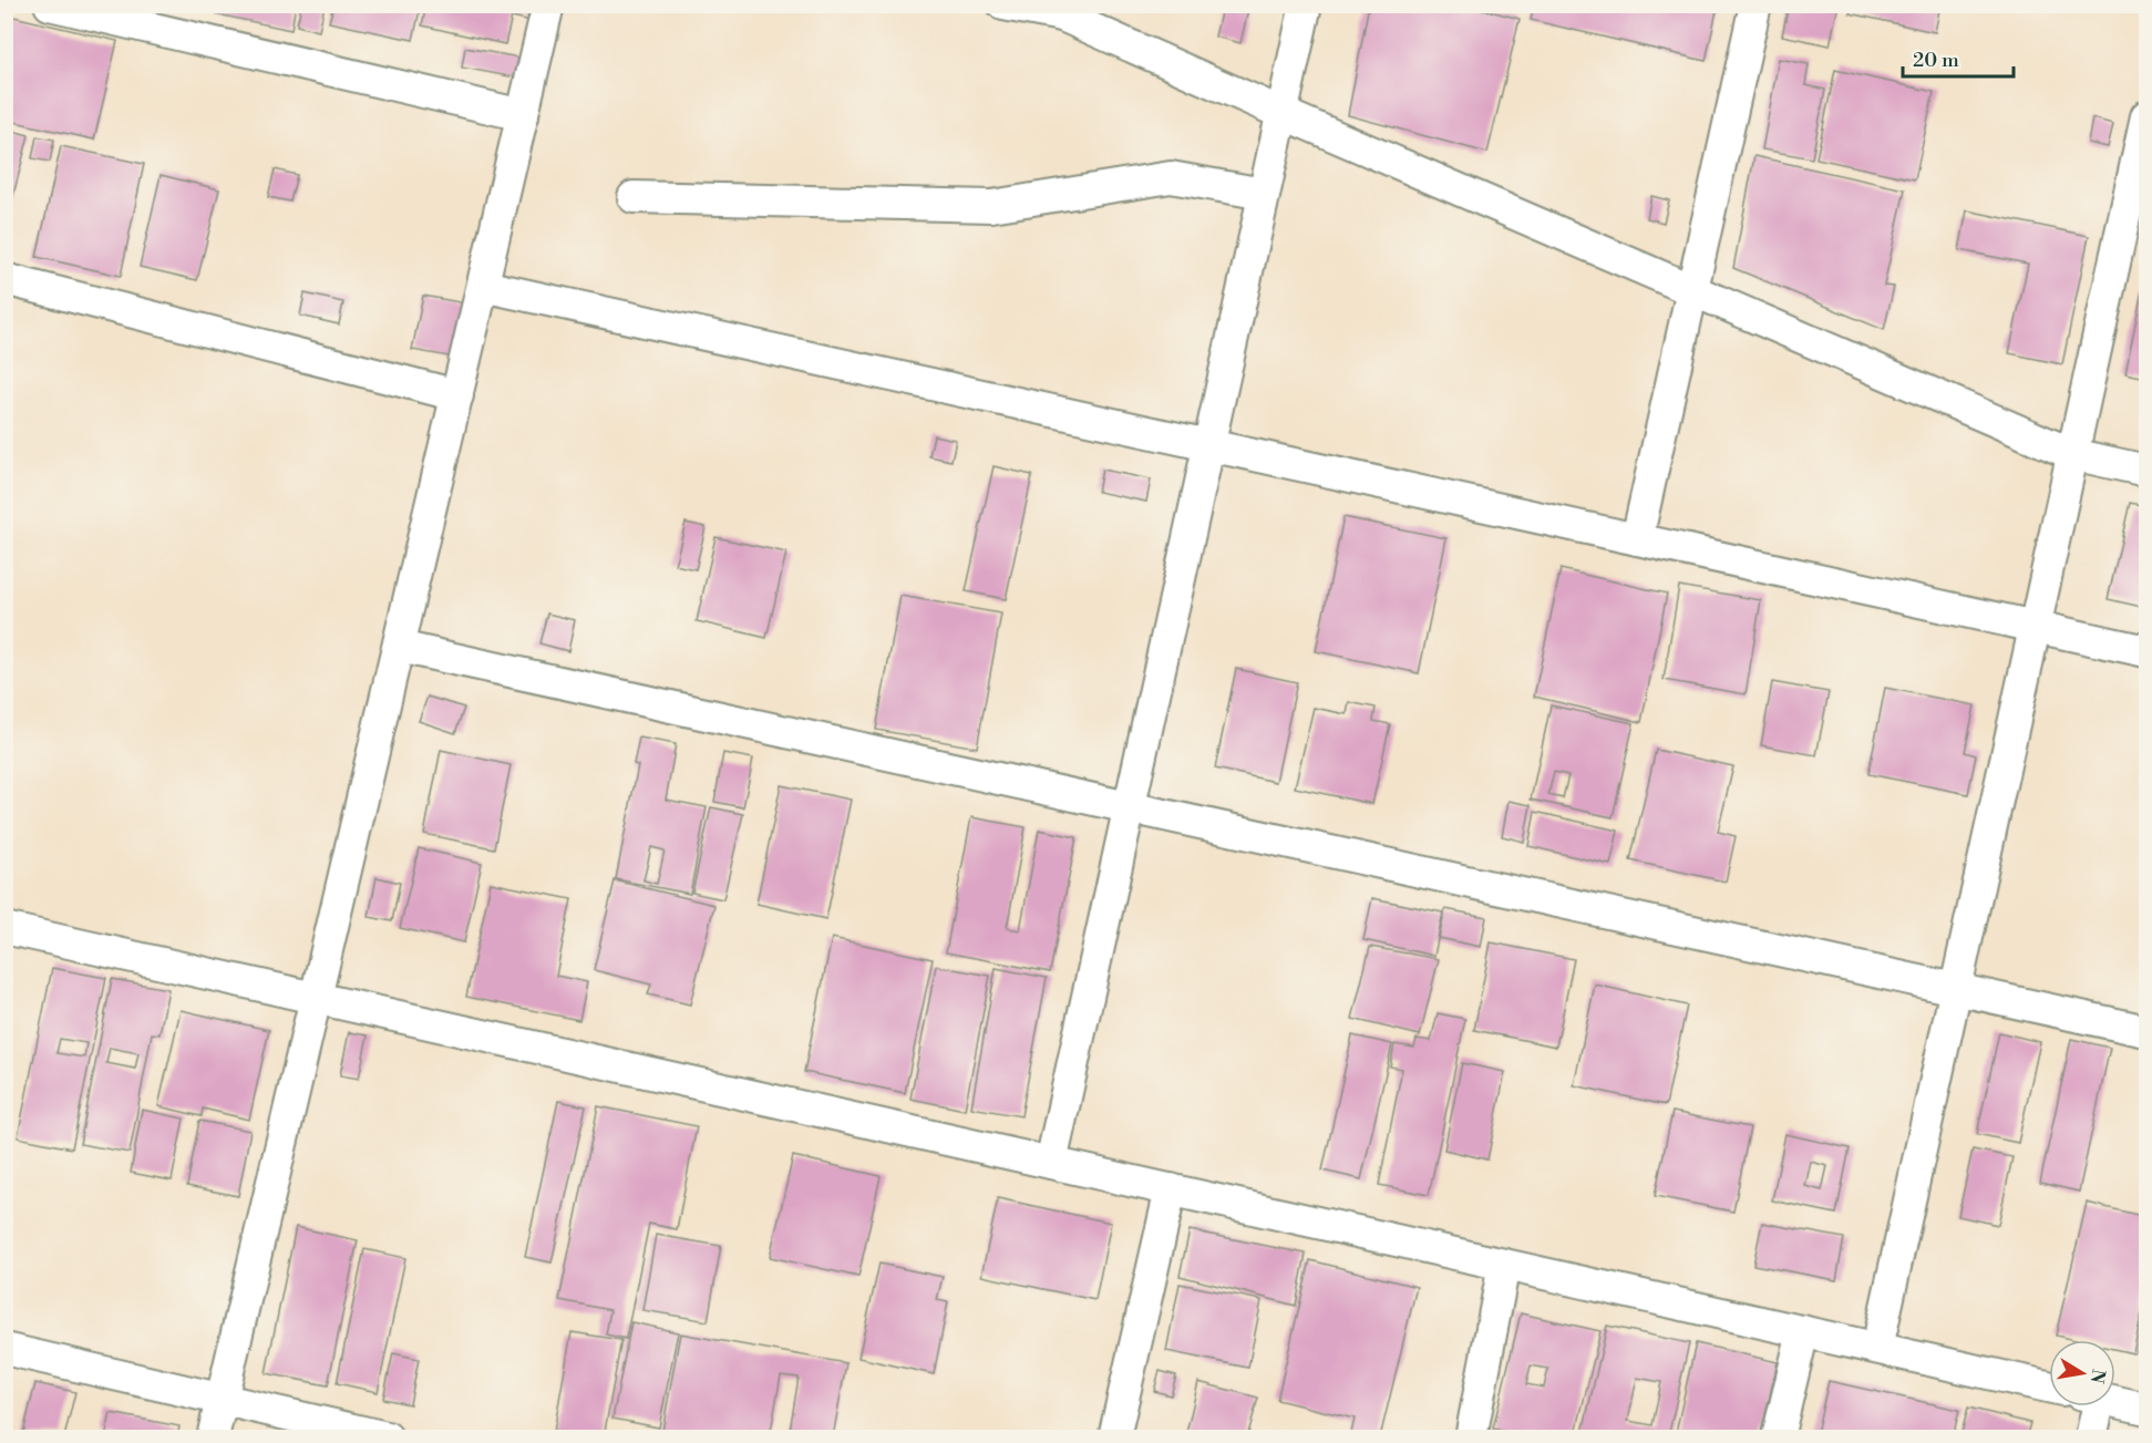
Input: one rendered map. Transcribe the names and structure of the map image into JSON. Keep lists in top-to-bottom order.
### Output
{
  "scale_bar": "20 m",
  "north": "right"
}
